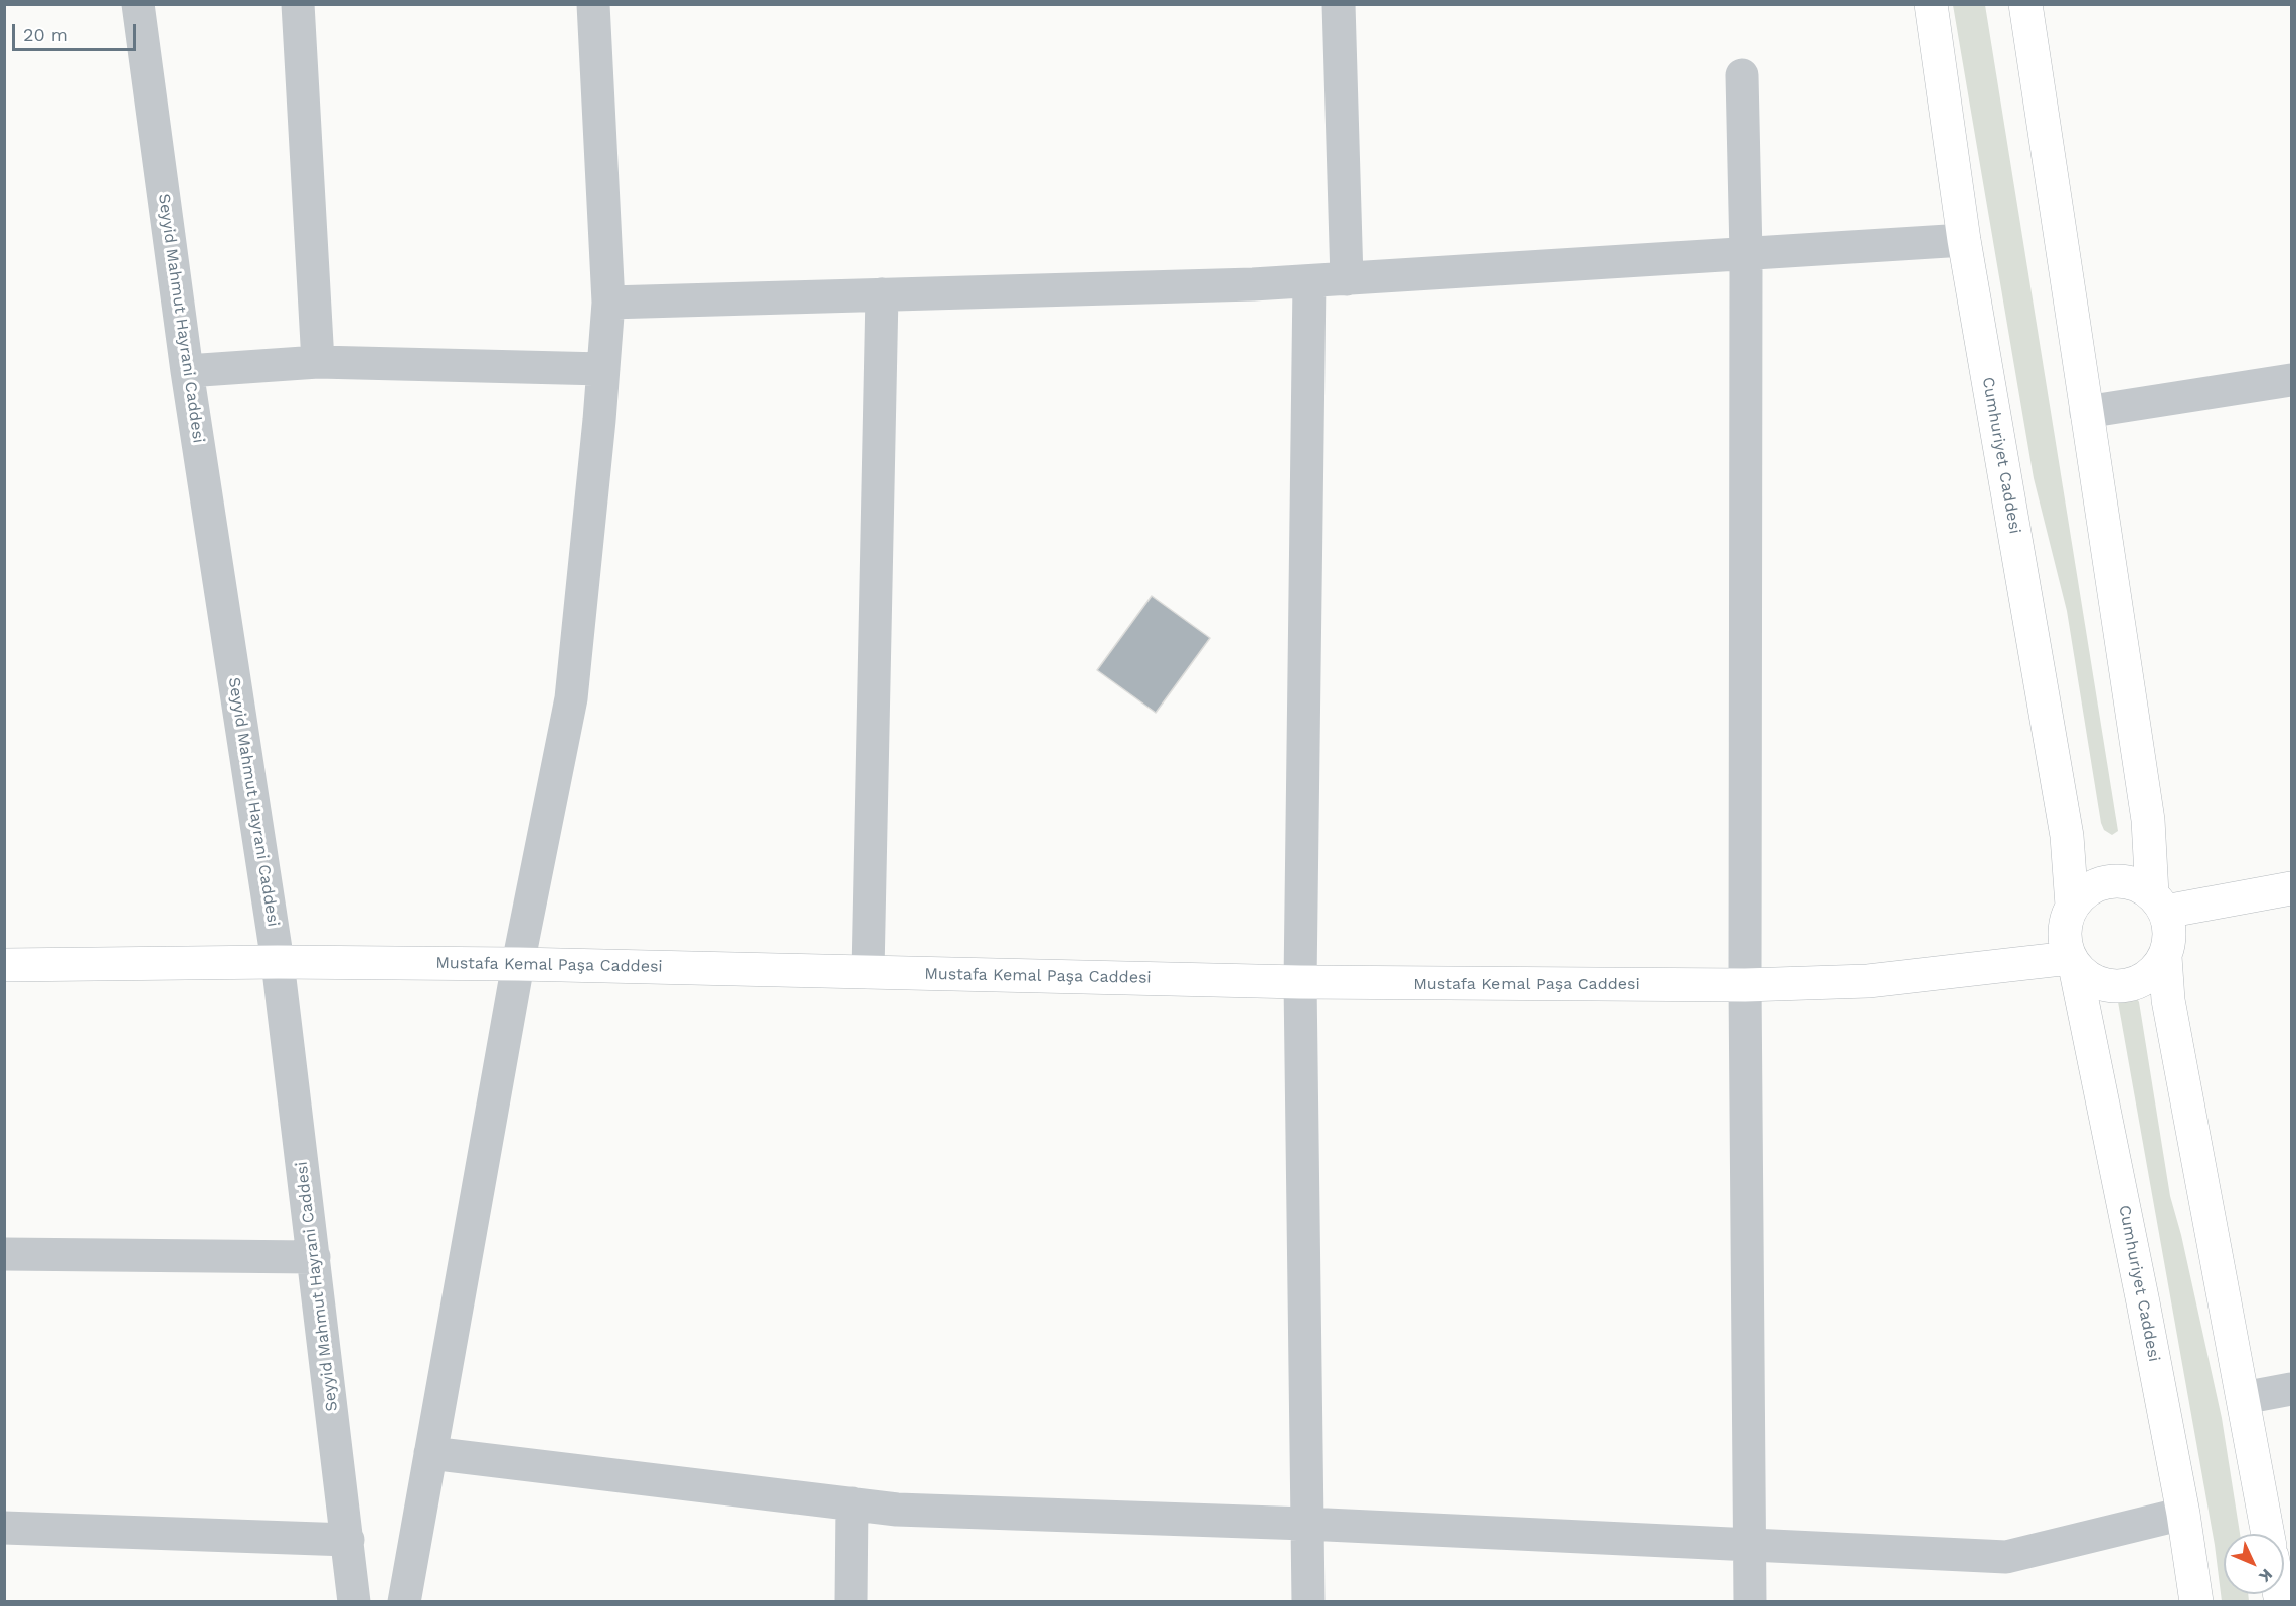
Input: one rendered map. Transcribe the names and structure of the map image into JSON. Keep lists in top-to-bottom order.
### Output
{
  "streets": {
    "main road": ["Cumhuriyet Caddesi", "Mustafa Kemal Paşa Caddesi"],
    "street": ["Seyyid Mahmut Hayrani Caddesi"]
  },
  "crossings": [
    ["Seyyid Mahmut Hayrani Caddesi", "Mustafa Kemal Paşa Caddesi"],
    ["Cumhuriyet Caddesi", "Mustafa Kemal Paşa Caddesi"]
  ],
  "scale_bar": "20 m",
  "north": "bottom right"
}
